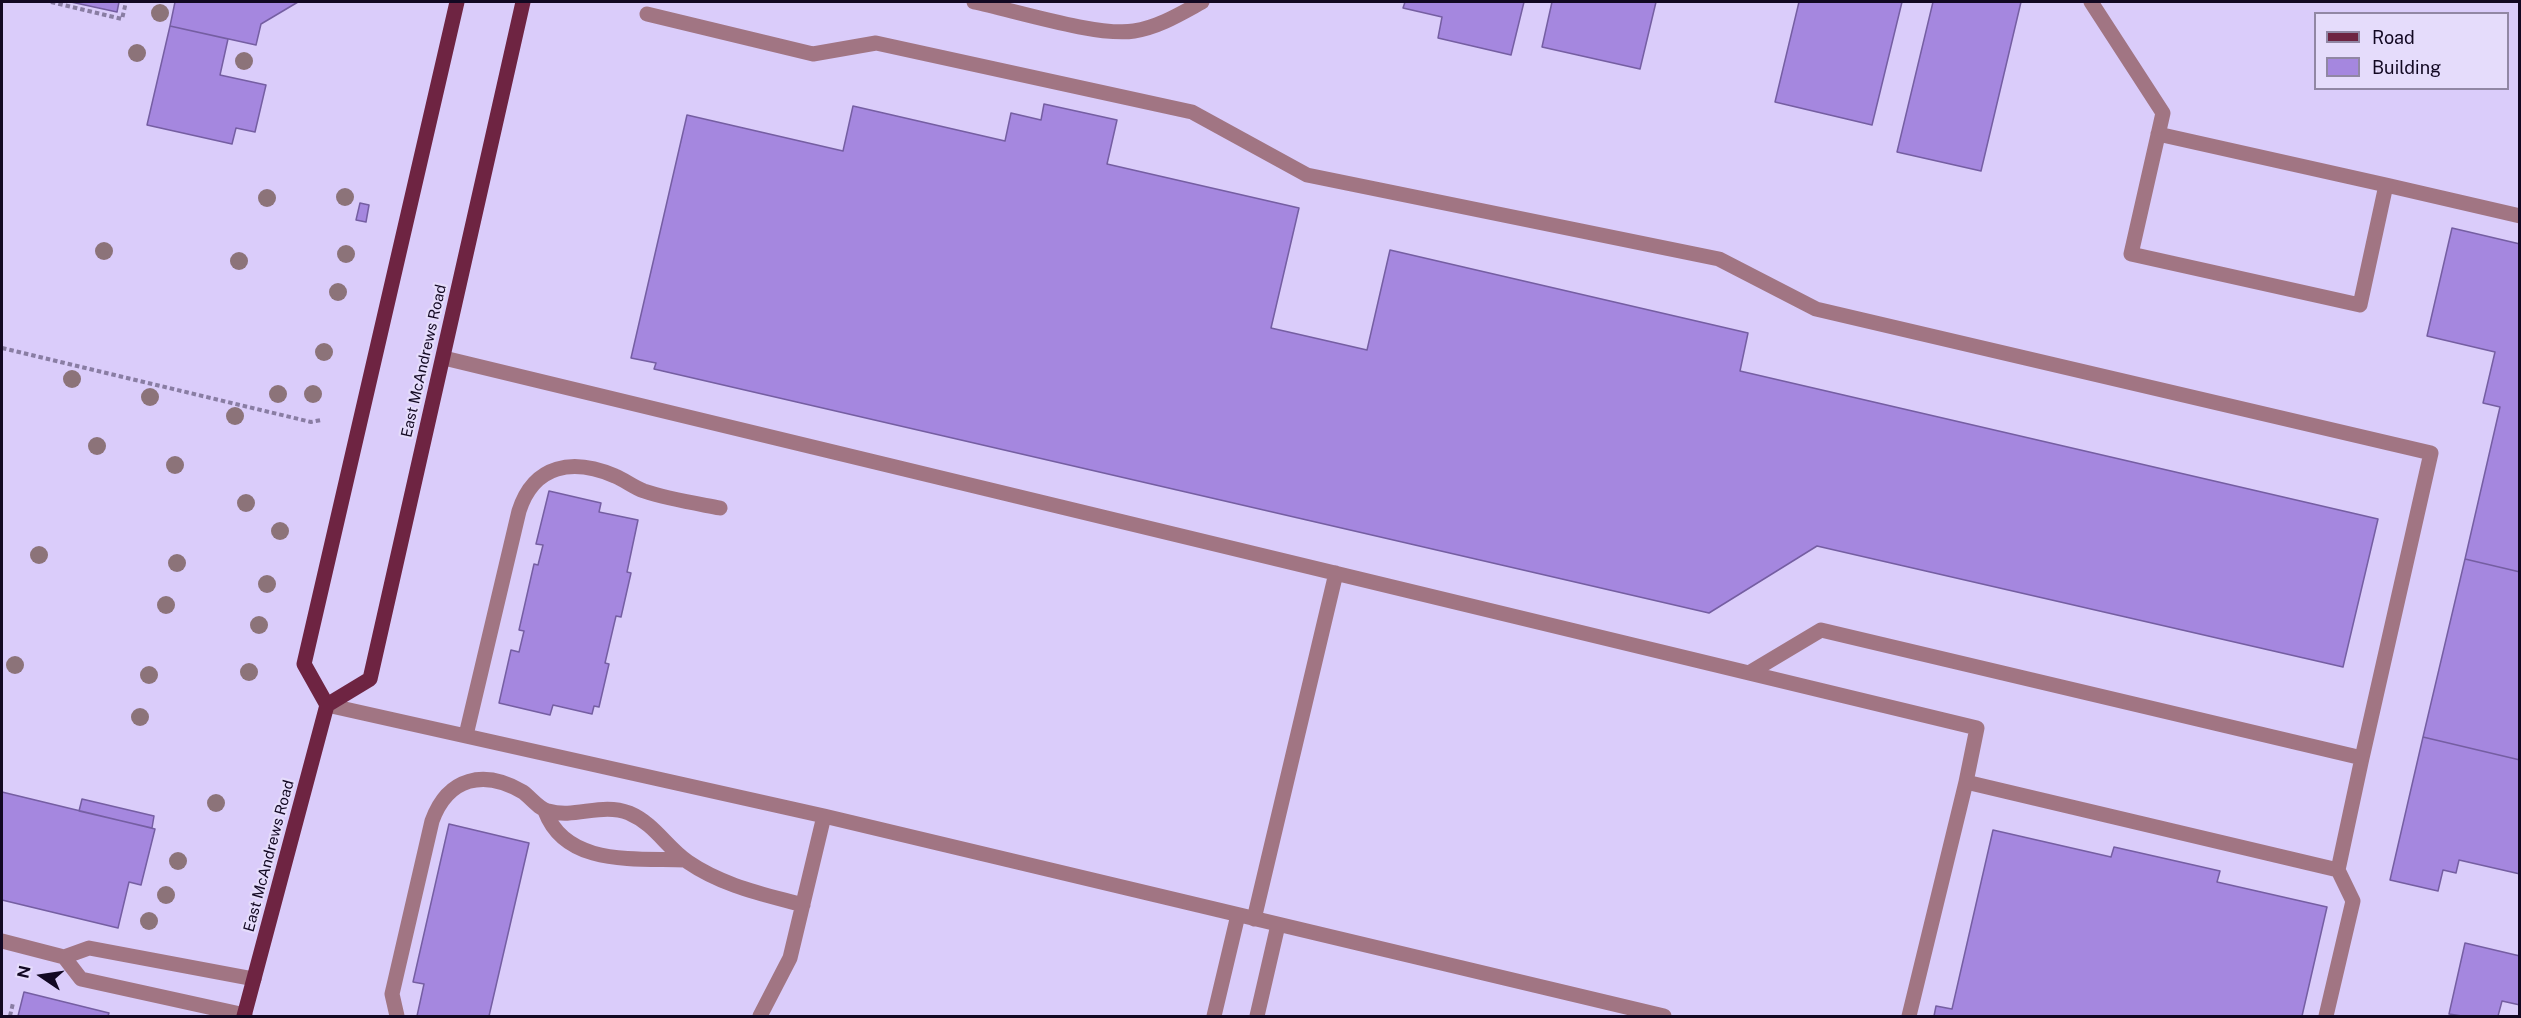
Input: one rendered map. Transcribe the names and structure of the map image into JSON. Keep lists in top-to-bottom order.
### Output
{
  "streets": {
    "main road": ["East McAndrews Road"]
  },
  "legend": ["Road", "Building"],
  "north": "left"
}
